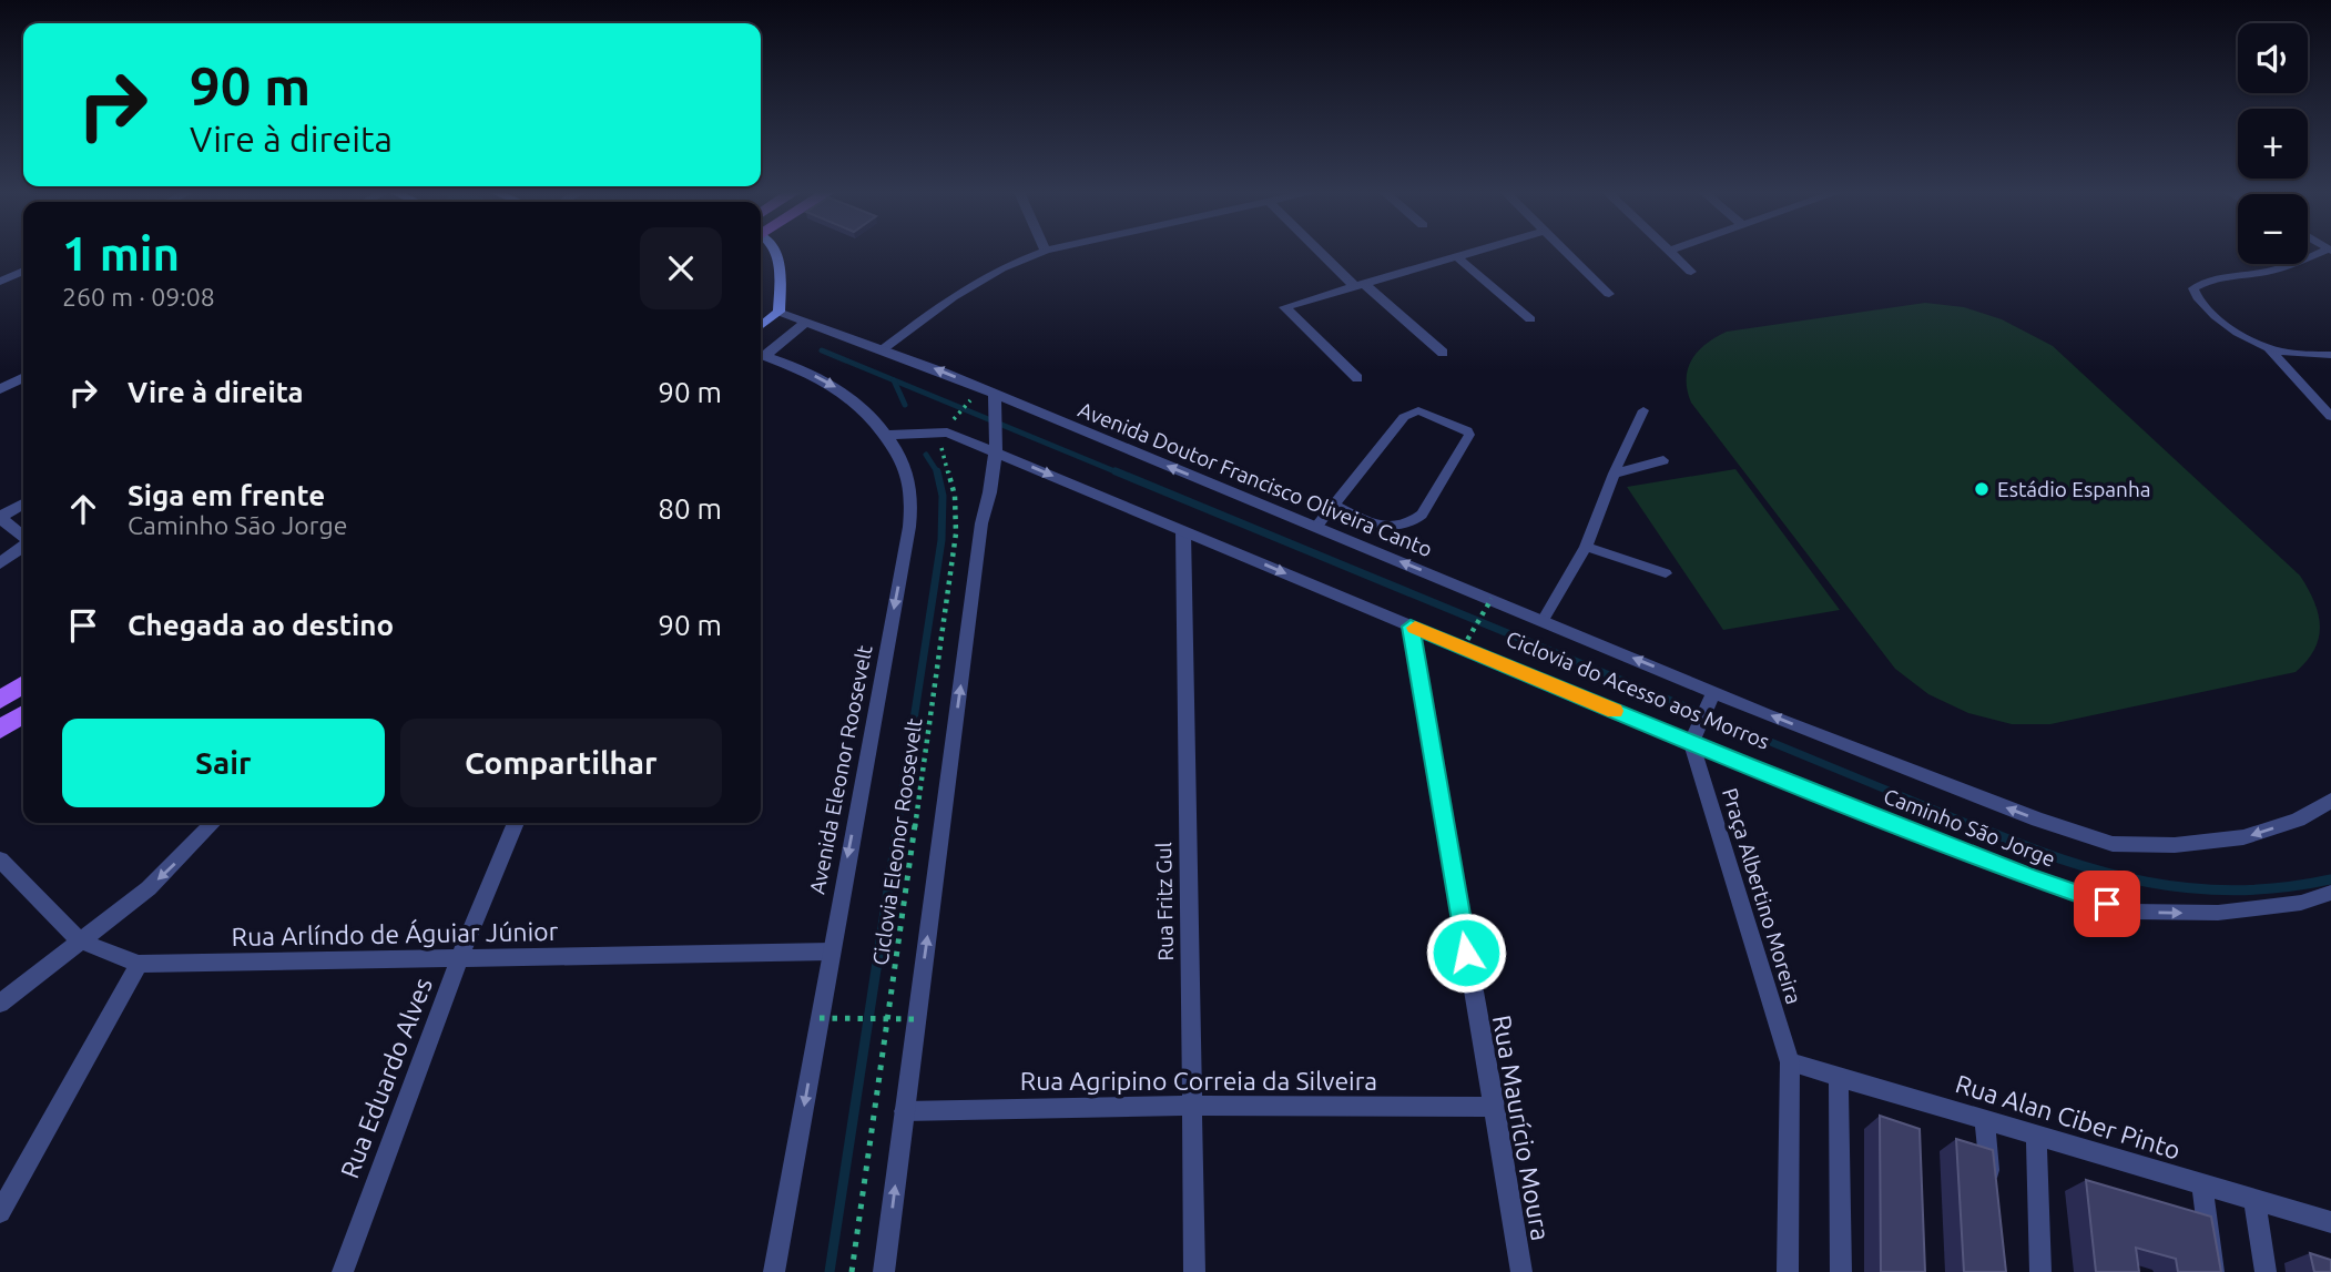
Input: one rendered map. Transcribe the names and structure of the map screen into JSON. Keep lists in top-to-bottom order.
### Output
{
  "streets": {
    "street": [
      "Avenida Doutor Francisco Oliveira Canto",
      "Avenida Eleonor Roosevelt",
      "Caminho São Jorge",
      "Praça Albertino Moreira",
      "Rua Fritz Gul",
      "Rua Arlíndo de Águiar Júnior",
      "Rua Eduardo Alves",
      "Rua Agripino Correia da Silveira",
      "Rua Alan Ciber Pinto",
      "Rua Maurício Moura"
    ],
    "path": ["Ciclovia do Acesso aos Morros", "Ciclovia Eleonor Roosevelt"]
  },
  "crossings": [
    ["Avenida Doutor Francisco Oliveira Canto", "Caminho São Jorge"],
    ["Avenida Eleonor Roosevelt", "Rua Arlíndo de Águiar Júnior"],
    ["Caminho São Jorge", "Praça Albertino Moreira"],
    ["Praça Albertino Moreira", "Rua Alan Ciber Pinto"],
    ["Rua Fritz Gul", "Rua Agripino Correia da Silveira"],
    ["Rua Arlíndo de Águiar Júnior", "Rua Eduardo Alves"],
    ["Rua Agripino Correia da Silveira", "Rua Maurício Moura"]
  ],
  "places": ["Estádio Espanha"],
  "page": {
    "map_buttons": ["+", "−"],
    "turn": ["90 m", "Vire à direita"],
    "heading": ["1 min", "260 m · 09:08"],
    "list": [
      {
        "name": "Vire à direita",
        "value": "90 m"
      },
      {
        "name": "Siga em frente",
        "note": "Caminho São Jorge",
        "value": "80 m"
      },
      {
        "name": "Chegada ao destino",
        "value": "90 m"
      }
    ],
    "buttons": ["Sair", "Compartilhar"]
  }
}
